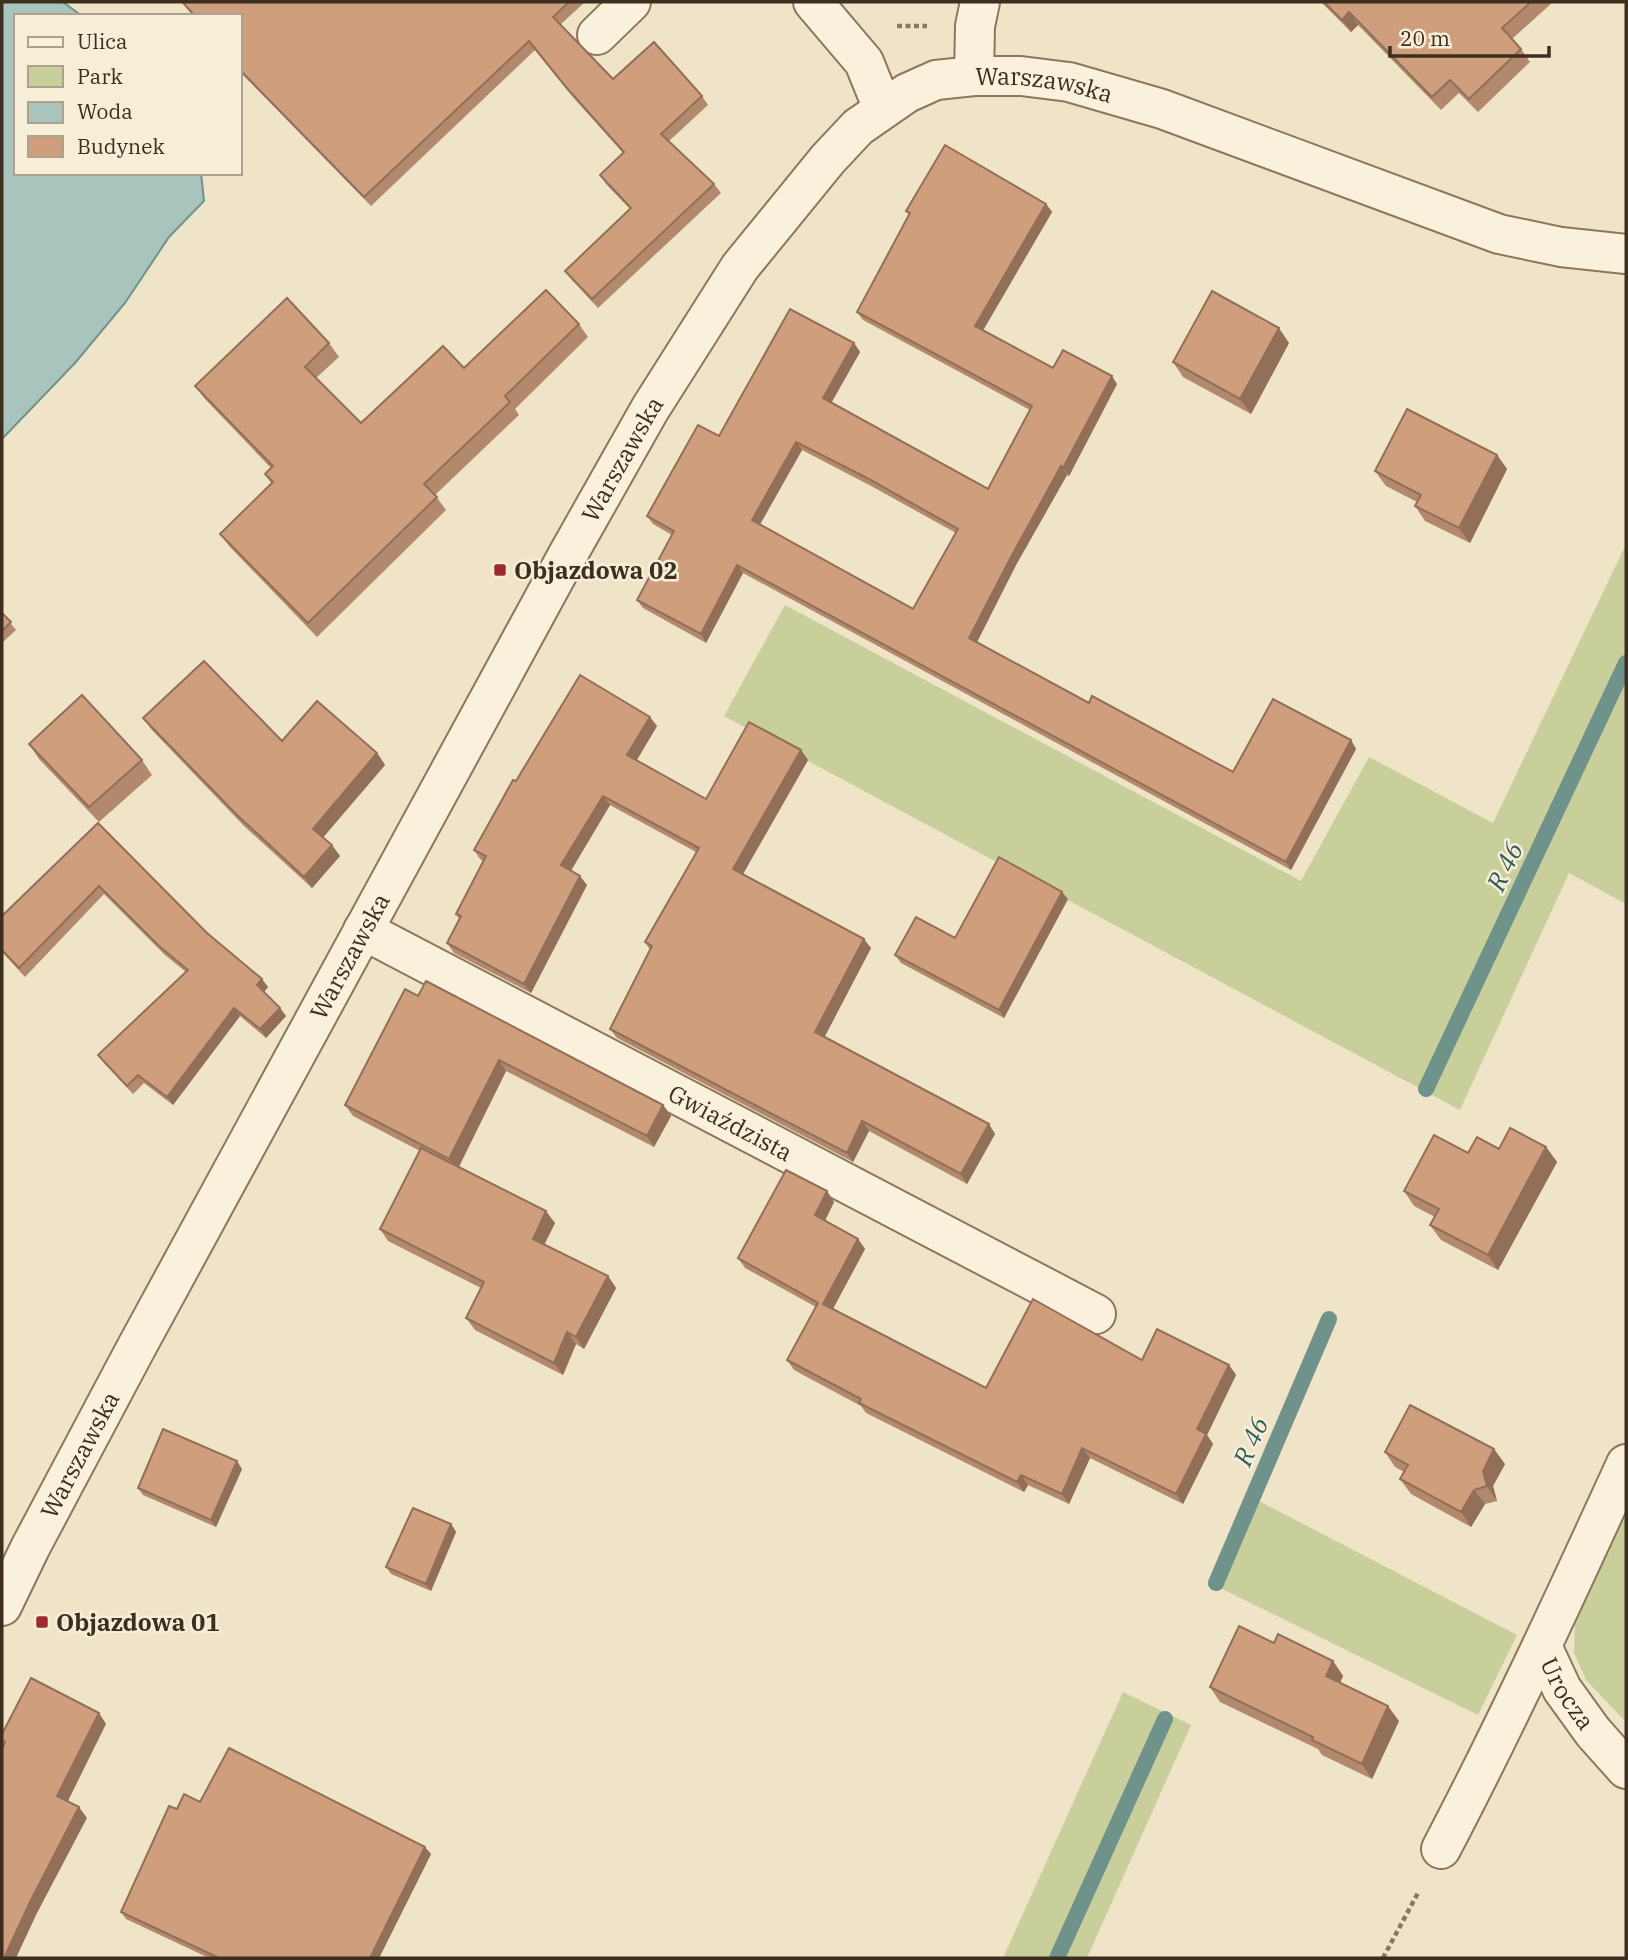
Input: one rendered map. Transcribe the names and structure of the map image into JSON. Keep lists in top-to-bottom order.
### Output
{
  "streets": {
    "street": ["Warszawska", "Gwiaździsta", "Urocza"]
  },
  "crossings": [
    ["Warszawska", "Gwiaździsta"]
  ],
  "water": ["R 46"],
  "places": {
    "transit": ["Objazdowa 02", "Objazdowa 01"]
  },
  "legend": [
    "Ulica",
    "Park",
    "Woda",
    "Budynek"
  ],
  "scale_bar": "20 m"
}
